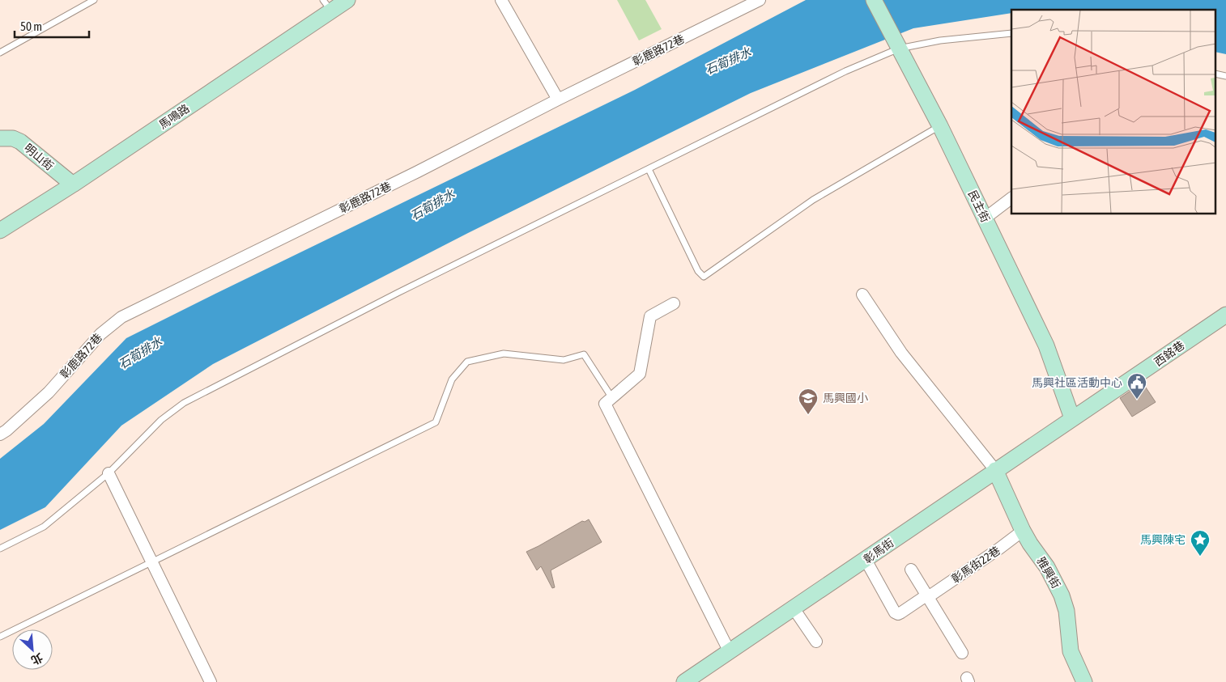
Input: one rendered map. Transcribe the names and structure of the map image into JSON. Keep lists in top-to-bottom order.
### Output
{
  "streets": {
    "street": [
      "彰鹿路72巷",
      "馬鳴路",
      "明山街",
      "民主街",
      "西銘巷",
      "彰馬街",
      "彰馬街22巷",
      "雅興街"
    ]
  },
  "crossings": [
    ["馬鳴路", "明山街"],
    ["民主街", "西銘巷"],
    ["民主街", "彰馬街"],
    ["西銘巷", "彰馬街"],
    ["彰馬街", "彰馬街22巷"],
    ["彰馬街", "雅興街"],
    ["彰馬街22巷", "雅興街"]
  ],
  "water": ["石筍排水"],
  "places": {
    "public building": ["馬興社區活動中心"],
    "school or university": ["馬興國小"],
    "place": ["馬興陳宅"]
  },
  "scale_bar": "50 m",
  "north": "bottom right"
}
